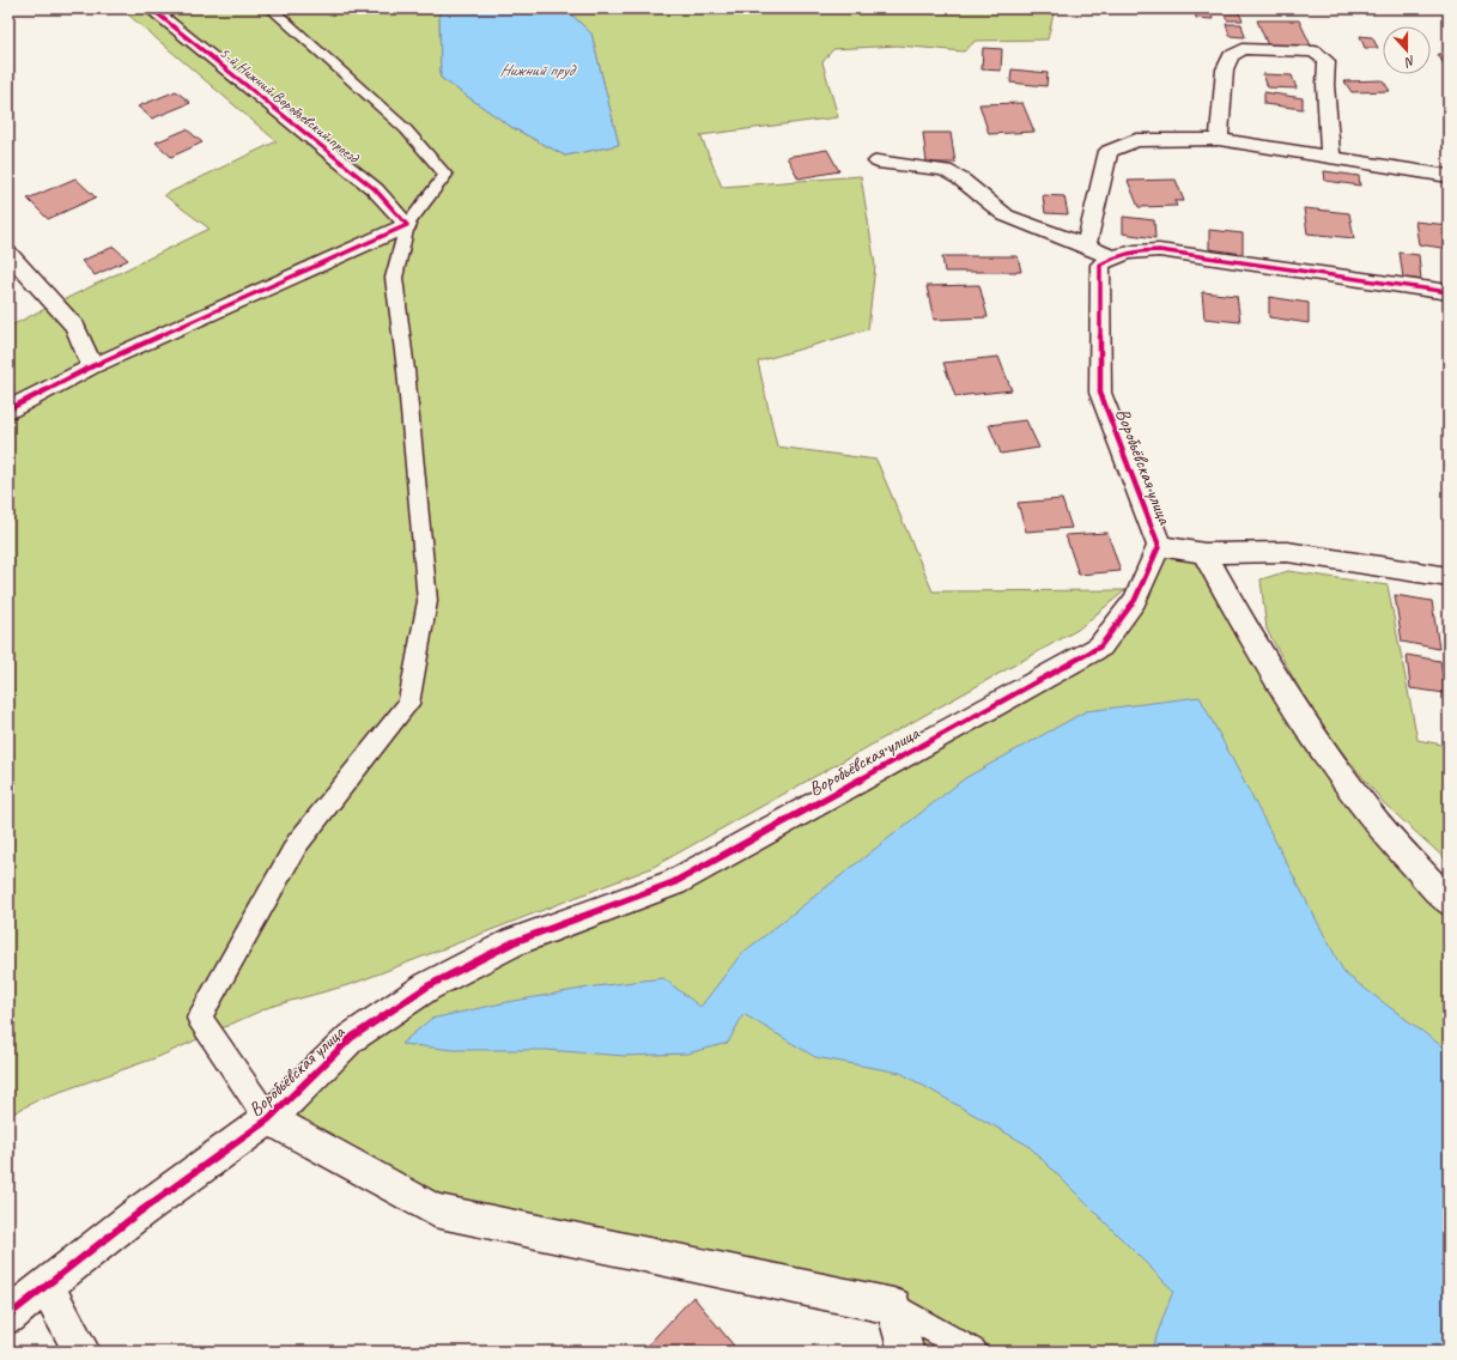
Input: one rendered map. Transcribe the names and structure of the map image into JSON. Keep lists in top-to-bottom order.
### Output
{
  "streets": {
    "street": ["5-й Нижний Воробъевский проезд", "Воробьёвская улица"]
  },
  "water": ["Нижний пруд"],
  "north": "bottom"
}
